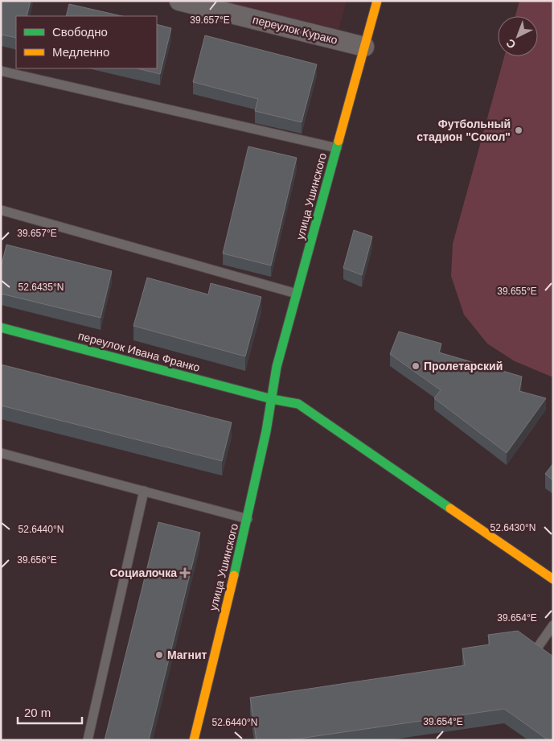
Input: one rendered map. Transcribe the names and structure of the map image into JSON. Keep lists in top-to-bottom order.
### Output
{
  "streets": {
    "street": ["переулок Курако", "улица Ушинского", "переулок Ивана Франко"]
  },
  "crossings": [
    ["переулок Курако", "улица Ушинского"],
    ["улица Ушинского", "переулок Ивана Франко"]
  ],
  "places": {
    "other": ["Футбольный стадион \"Сокол\"", "Пролетарский", "Магнит"],
    "health": ["Социалочка"]
  },
  "legend": ["Свободно", "Медленно"],
  "scale_bar": "20 m",
  "north": "bottom left",
  "coordinates": [
    "39.657°E",
    "52.6435°N",
    "39.655°E",
    "52.6430°N",
    "52.6440°N",
    "39.656°E",
    "39.654°E"
  ]
}
